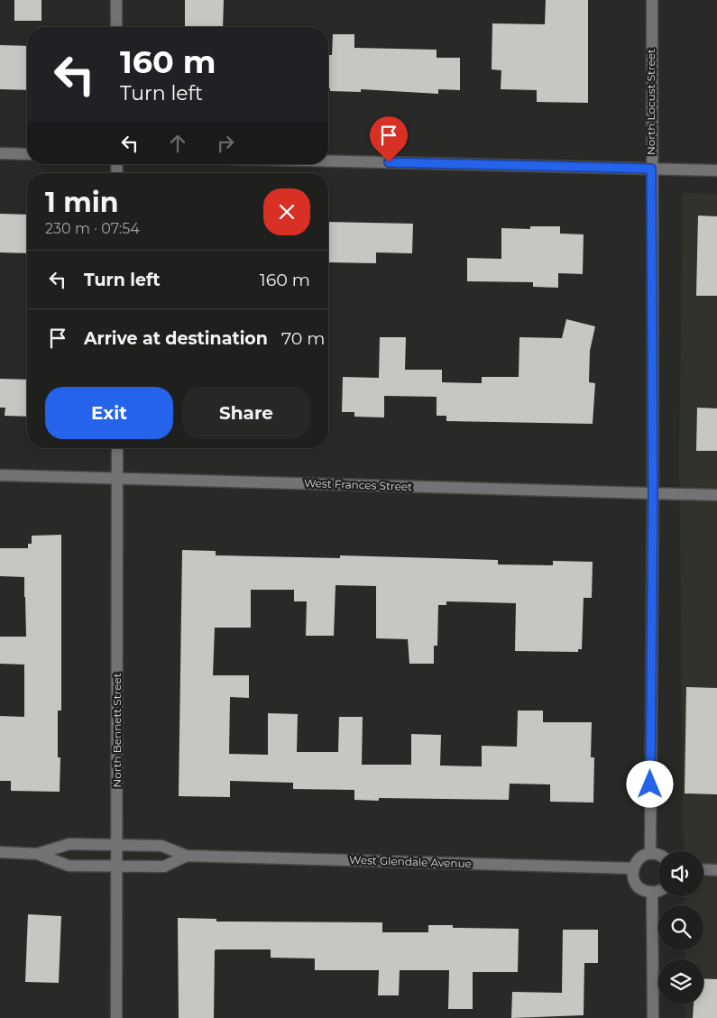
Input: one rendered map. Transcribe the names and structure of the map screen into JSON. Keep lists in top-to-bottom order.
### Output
{
  "streets": {
    "street": [
      "North Locust Street",
      "West Frances Street",
      "North Bennett Street",
      "West Glendale Avenue"
    ]
  },
  "crossings": [
    ["North Locust Street", "West Frances Street"],
    ["West Frances Street", "North Bennett Street"],
    ["North Bennett Street", "West Glendale Avenue"]
  ],
  "page": {
    "turn": ["160 m", "Turn left"],
    "heading": ["1 min", "230 m · 07:54"],
    "list": [
      {
        "name": "Turn left",
        "value": "160 m"
      },
      {
        "name": "Arrive at destination",
        "value": "70 m"
      }
    ],
    "buttons": ["Exit", "Share"]
  }
}
